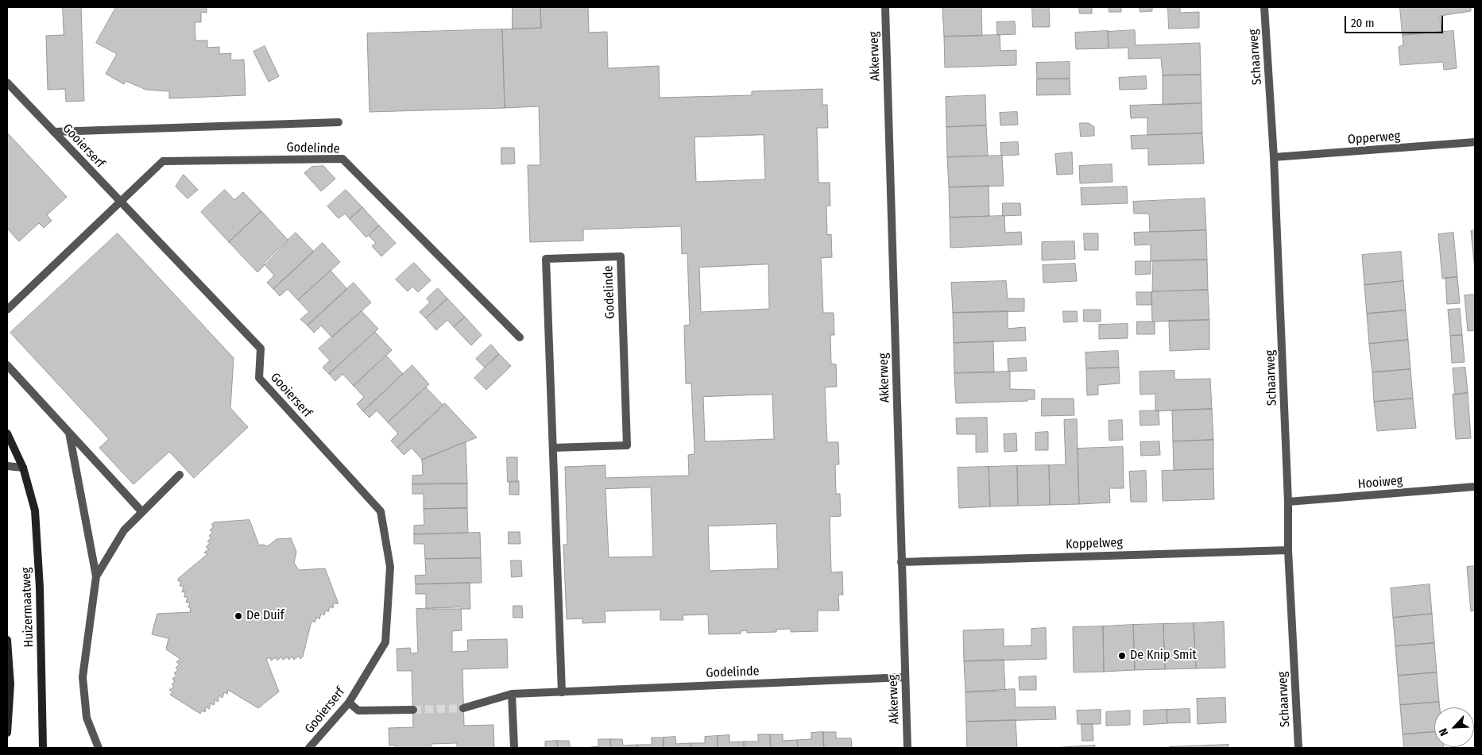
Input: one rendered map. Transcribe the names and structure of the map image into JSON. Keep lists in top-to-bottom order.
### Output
{
  "streets": {
    "main road": ["Huizermaatweg"],
    "street": [
      "Akkerweg",
      "Schaarweg",
      "Opperweg",
      "Gooierserf",
      "Godelinde",
      "Hooiweg",
      "Koppelweg"
    ]
  },
  "crossings": [
    ["Akkerweg", "Godelinde"],
    ["Akkerweg", "Koppelweg"],
    ["Schaarweg", "Opperweg"],
    ["Schaarweg", "Hooiweg"],
    ["Schaarweg", "Koppelweg"],
    ["Gooierserf", "Godelinde"]
  ],
  "places": ["De Duif", "De Knip Smit"],
  "scale_bar": "20 m",
  "north": "bottom left"
}
